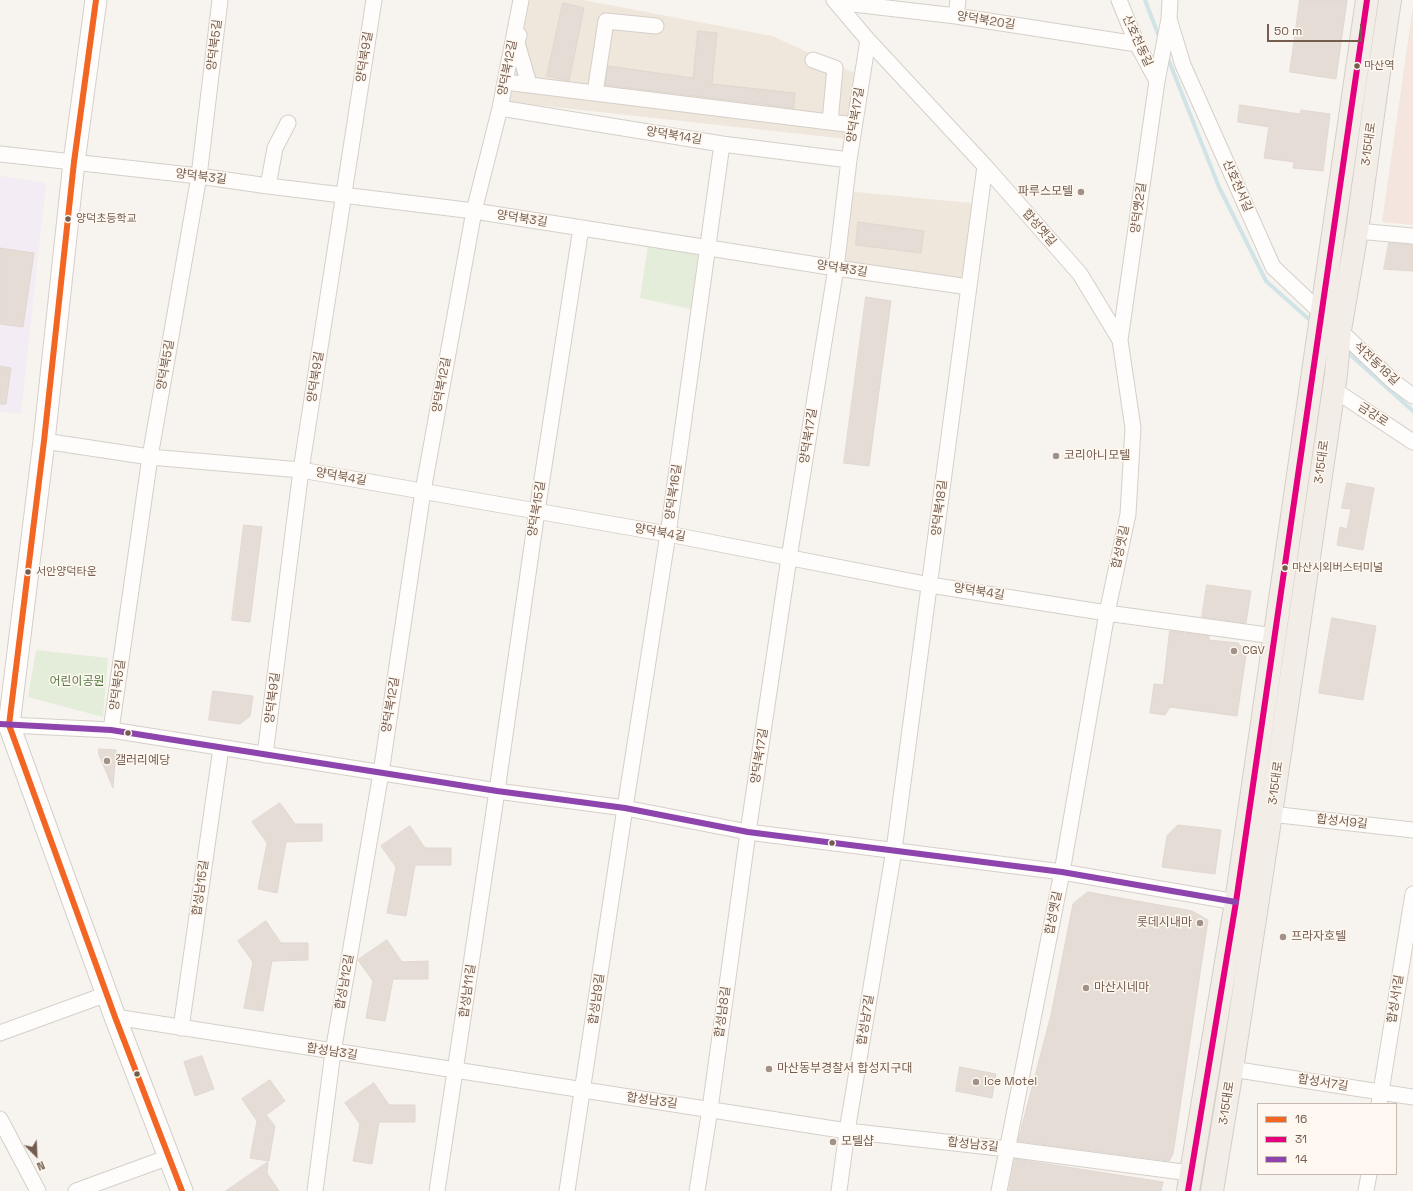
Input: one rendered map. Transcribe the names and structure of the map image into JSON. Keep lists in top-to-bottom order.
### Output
{
  "streets": {
    "main road": ["3·15대로"],
    "street": [
      "양덕북20길",
      "산호천동길",
      "양덕북5길",
      "양덕북9길",
      "양덕북12길",
      "양덕북17길",
      "양덕북14길",
      "양덕북3길",
      "산호천서길",
      "양덕옛2길",
      "합성옛길",
      "석전동18길",
      "금강로",
      "양덕북4길",
      "양덕북16길",
      "양덕북18길",
      "양덕북15길",
      "합성서9길",
      "합성남15길",
      "합성남12길",
      "합성남11길",
      "합성남9길",
      "합성서1길",
      "합성남8길",
      "합성남7길",
      "합성남3길",
      "합성서7길"
    ]
  },
  "crossings": [
    ["양덕북20길", "산호천동길"],
    ["양덕북20길", "합성옛길"],
    ["산호천동길", "양덕옛2길"],
    ["양덕북5길", "양덕북3길"],
    ["양덕북5길", "양덕북4길"],
    ["양덕북9길", "양덕북3길"],
    ["양덕북9길", "양덕북4길"],
    ["양덕북12길", "양덕북14길"],
    ["양덕북12길", "양덕북3길"],
    ["양덕북12길", "양덕북4길"],
    ["양덕북12길", "합성남12길"],
    ["양덕북17길", "양덕북14길"],
    ["양덕북17길", "양덕북3길"],
    ["양덕북17길", "합성옛길"],
    ["양덕북17길", "양덕북4길"],
    ["양덕북17길", "합성남8길"],
    ["양덕북14길", "양덕북16길"],
    ["3·15대로", "산호천서길"],
    ["3·15대로", "석전동18길"],
    ["3·15대로", "금강로"],
    ["3·15대로", "양덕북4길"],
    ["3·15대로", "합성서9길"],
    ["3·15대로", "합성남3길"],
    ["3·15대로", "합성서7길"],
    ["양덕북3길", "양덕북16길"],
    ["양덕북3길", "양덕북18길"],
    ["양덕북3길", "양덕북15길"],
    ["산호천서길", "양덕옛2길"],
    ["산호천서길", "석전동18길"],
    ["양덕옛2길", "합성옛길"],
    ["합성옛길", "양덕북4길"],
    ["합성옛길", "양덕북18길"],
    ["합성옛길", "합성남3길"],
    ["양덕북4길", "양덕북16길"],
    ["양덕북4길", "양덕북18길"],
    ["양덕북4길", "양덕북15길"],
    ["양덕북16길", "합성남9길"],
    ["양덕북18길", "합성남7길"],
    ["양덕북15길", "합성남11길"],
    ["합성남15길", "합성남3길"],
    ["합성남12길", "합성남3길"],
    ["합성남11길", "합성남3길"],
    ["합성남9길", "합성남3길"],
    ["합성서1길", "합성서7길"],
    ["합성남8길", "합성남3길"],
    ["합성남7길", "합성남3길"]
  ],
  "parks": ["어린이공원"],
  "places": [
    "마산역",
    "파루스모텔",
    "양덕초등학교",
    "코리아니모텔",
    "마산시외버스터미널",
    "서안양덕타운",
    "CGV",
    "갤러리예당",
    "롯데시내마",
    "프라자호텔",
    "마산시네마",
    "마산동부경찰서 합성지구대",
    "Ice Motel",
    "모텔샵"
  ],
  "lines": ["transit line 16", "transit line 31", "transit line 14"],
  "legend": ["16", "31", "14"],
  "scale_bar": "50 m",
  "north": "bottom right"
}
